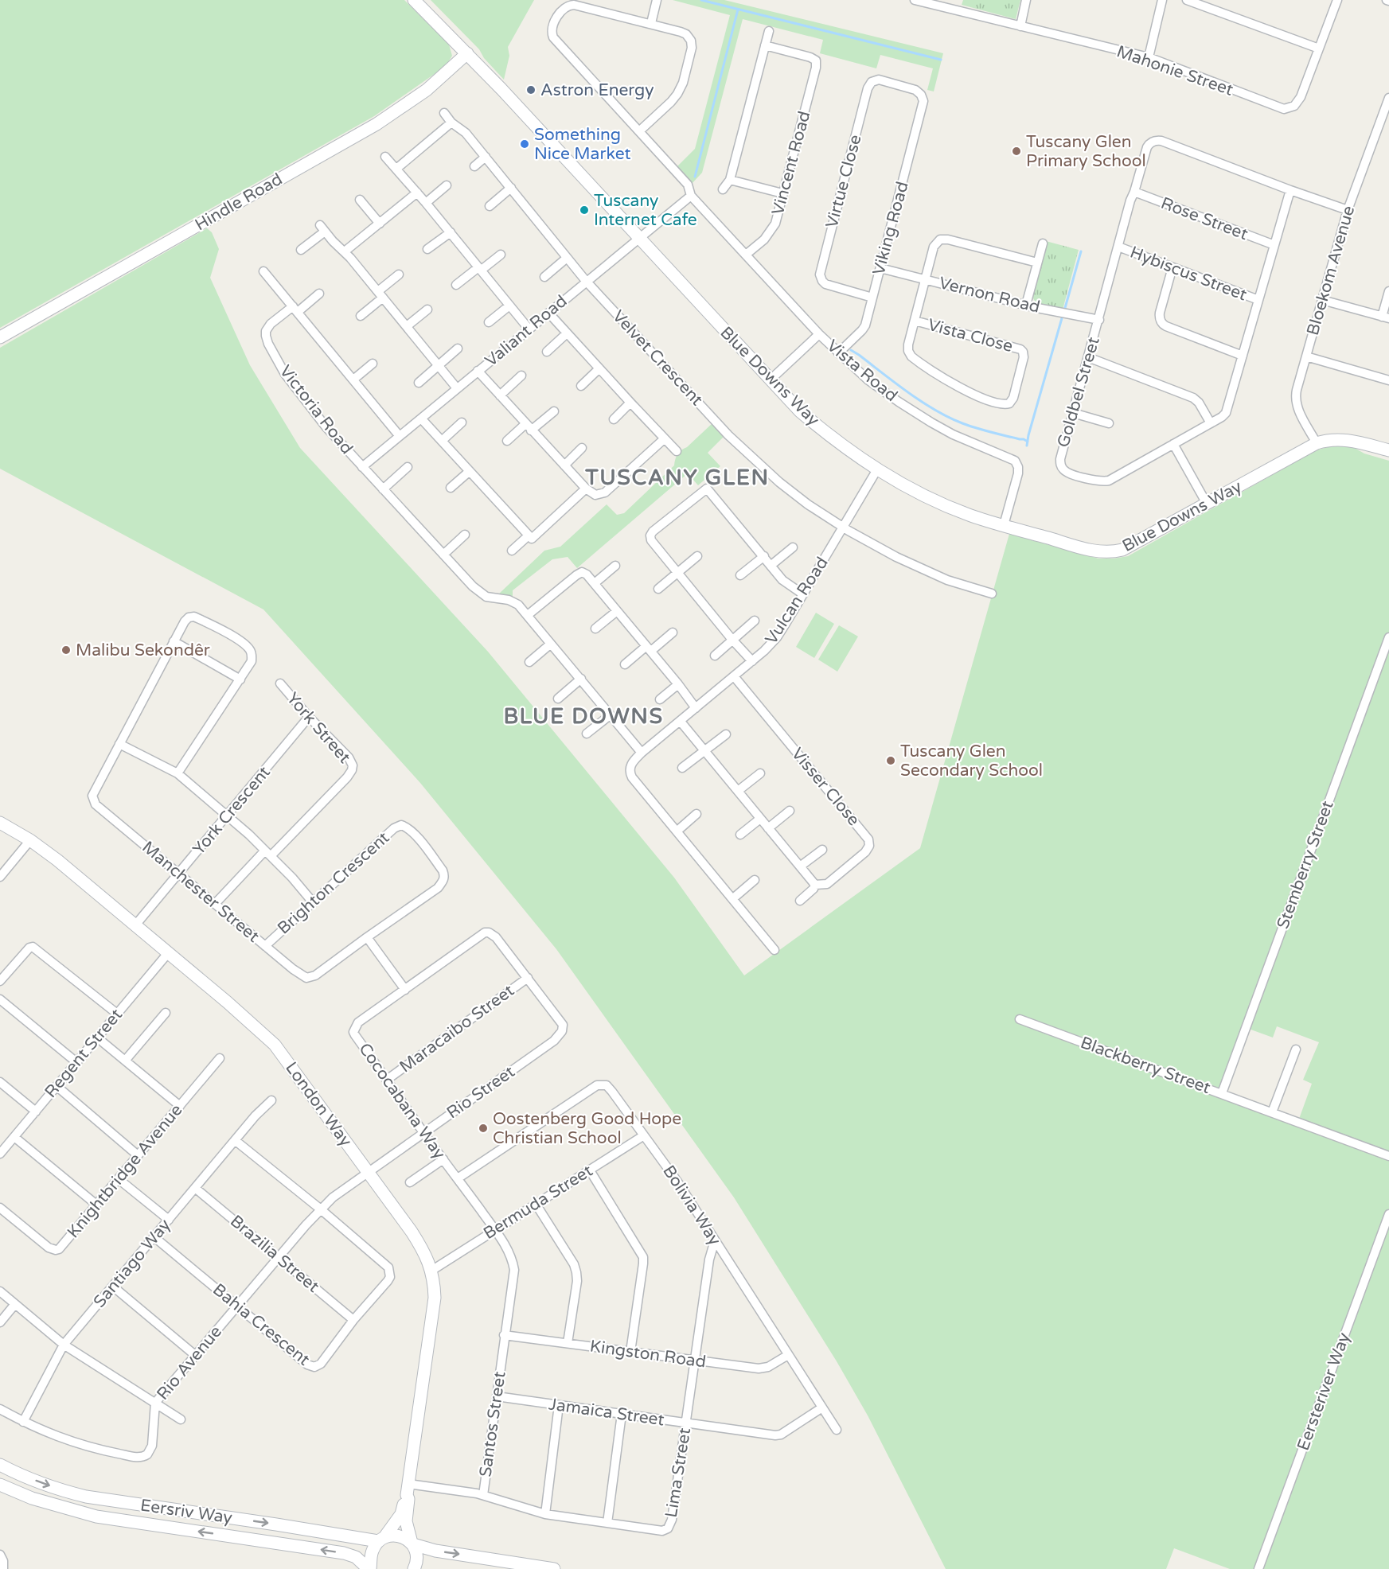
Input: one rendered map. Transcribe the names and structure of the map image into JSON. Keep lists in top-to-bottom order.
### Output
{
  "streets": {
    "street": [
      "Mahonie Street",
      "Vincent Road",
      "Virtue Close",
      "Hindle Road",
      "Rose Street",
      "Viking Road",
      "Bloekom Avenue",
      "Hybiscus Street",
      "Vernon Road",
      "Valiant Road",
      "Vista Close",
      "Velvet Crescent",
      "Vista Road",
      "Blue Downs Way",
      "Goldbel Street",
      "Victoria Road",
      "Vulcan Road",
      "York Street",
      "Visser Close",
      "York Crescent",
      "Stemberry Street",
      "Brighton Crescent",
      "Manchester Street",
      "Maracaibo Street",
      "Regent Street",
      "Blackberry Street",
      "Rio Street",
      "Cococabana Way",
      "London Way",
      "Knightbridge Avenue",
      "Bermuda Street",
      "Bolivia Way",
      "Brazilia Street",
      "Santiago Way",
      "Bahia Crescent",
      "Kingston Road",
      "Rio Avenue",
      "Eersteriver Way",
      "Jamaica Street",
      "Santos Street",
      "Lima Street",
      "Eersriv Way"
    ]
  },
  "crossings": [
    ["Vincent Road", "Vista Road"],
    ["Virtue Close", "Viking Road"],
    ["Hindle Road", "Blue Downs Way"],
    ["Rose Street", "Goldbel Street"],
    ["Viking Road", "Vernon Road"],
    ["Viking Road", "Vista Road"],
    ["Bloekom Avenue", "Blue Downs Way"],
    ["Bloekom Avenue", "Goldbel Street"],
    ["Hybiscus Street", "Goldbel Street"],
    ["Vernon Road", "Vista Close"],
    ["Vernon Road", "Goldbel Street"],
    ["Valiant Road", "Velvet Crescent"],
    ["Valiant Road", "Vista Road"],
    ["Valiant Road", "Blue Downs Way"],
    ["Valiant Road", "Victoria Road"],
    ["Velvet Crescent", "Vulcan Road"],
    ["Vista Road", "Blue Downs Way"],
    ["Blue Downs Way", "Vulcan Road"],
    ["Victoria Road", "Vulcan Road"],
    ["Vulcan Road", "Visser Close"],
    ["York Street", "York Crescent"],
    ["York Street", "Manchester Street"],
    ["York Crescent", "Manchester Street"],
    ["York Crescent", "London Way"],
    ["Stemberry Street", "Blackberry Street"],
    ["Brighton Crescent", "Manchester Street"],
    ["Maracaibo Street", "Cococabana Way"],
    ["Regent Street", "London Way"],
    ["Rio Street", "Cococabana Way"],
    ["Rio Street", "London Way"],
    ["Rio Street", "Rio Avenue"],
    ["Cococabana Way", "Bermuda Street"],
    ["Cococabana Way", "Bolivia Way"],
    ["Cococabana Way", "Kingston Road"],
    ["Cococabana Way", "Santos Street"],
    ["London Way", "Bermuda Street"],
    ["London Way", "Rio Avenue"],
    ["London Way", "Lima Street"],
    ["London Way", "Eersriv Way"],
    ["Bermuda Street", "Bolivia Way"],
    ["Bolivia Way", "Kingston Road"],
    ["Bolivia Way", "Jamaica Street"],
    ["Bolivia Way", "Lima Street"],
    ["Brazilia Street", "Santiago Way"],
    ["Brazilia Street", "Bahia Crescent"],
    ["Brazilia Street", "Rio Avenue"],
    ["Santiago Way", "Bahia Crescent"],
    ["Santiago Way", "Rio Avenue"],
    ["Bahia Crescent", "Rio Avenue"],
    ["Kingston Road", "Lima Street"],
    ["Jamaica Street", "Santos Street"],
    ["Jamaica Street", "Lima Street"],
    ["Santos Street", "Lima Street"]
  ],
  "districts": ["TUSCANY GLEN", "BLUE DOWNS"],
  "places": [
    "Astron Energy",
    "Something Nice Market",
    "Tuscany Glen Primary School",
    "Tuscany Internet Cafe",
    "Malibu Sekondêr",
    "Tuscany Glen Secondary School",
    "Oostenberg Good Hope Christian School"
  ]
}
